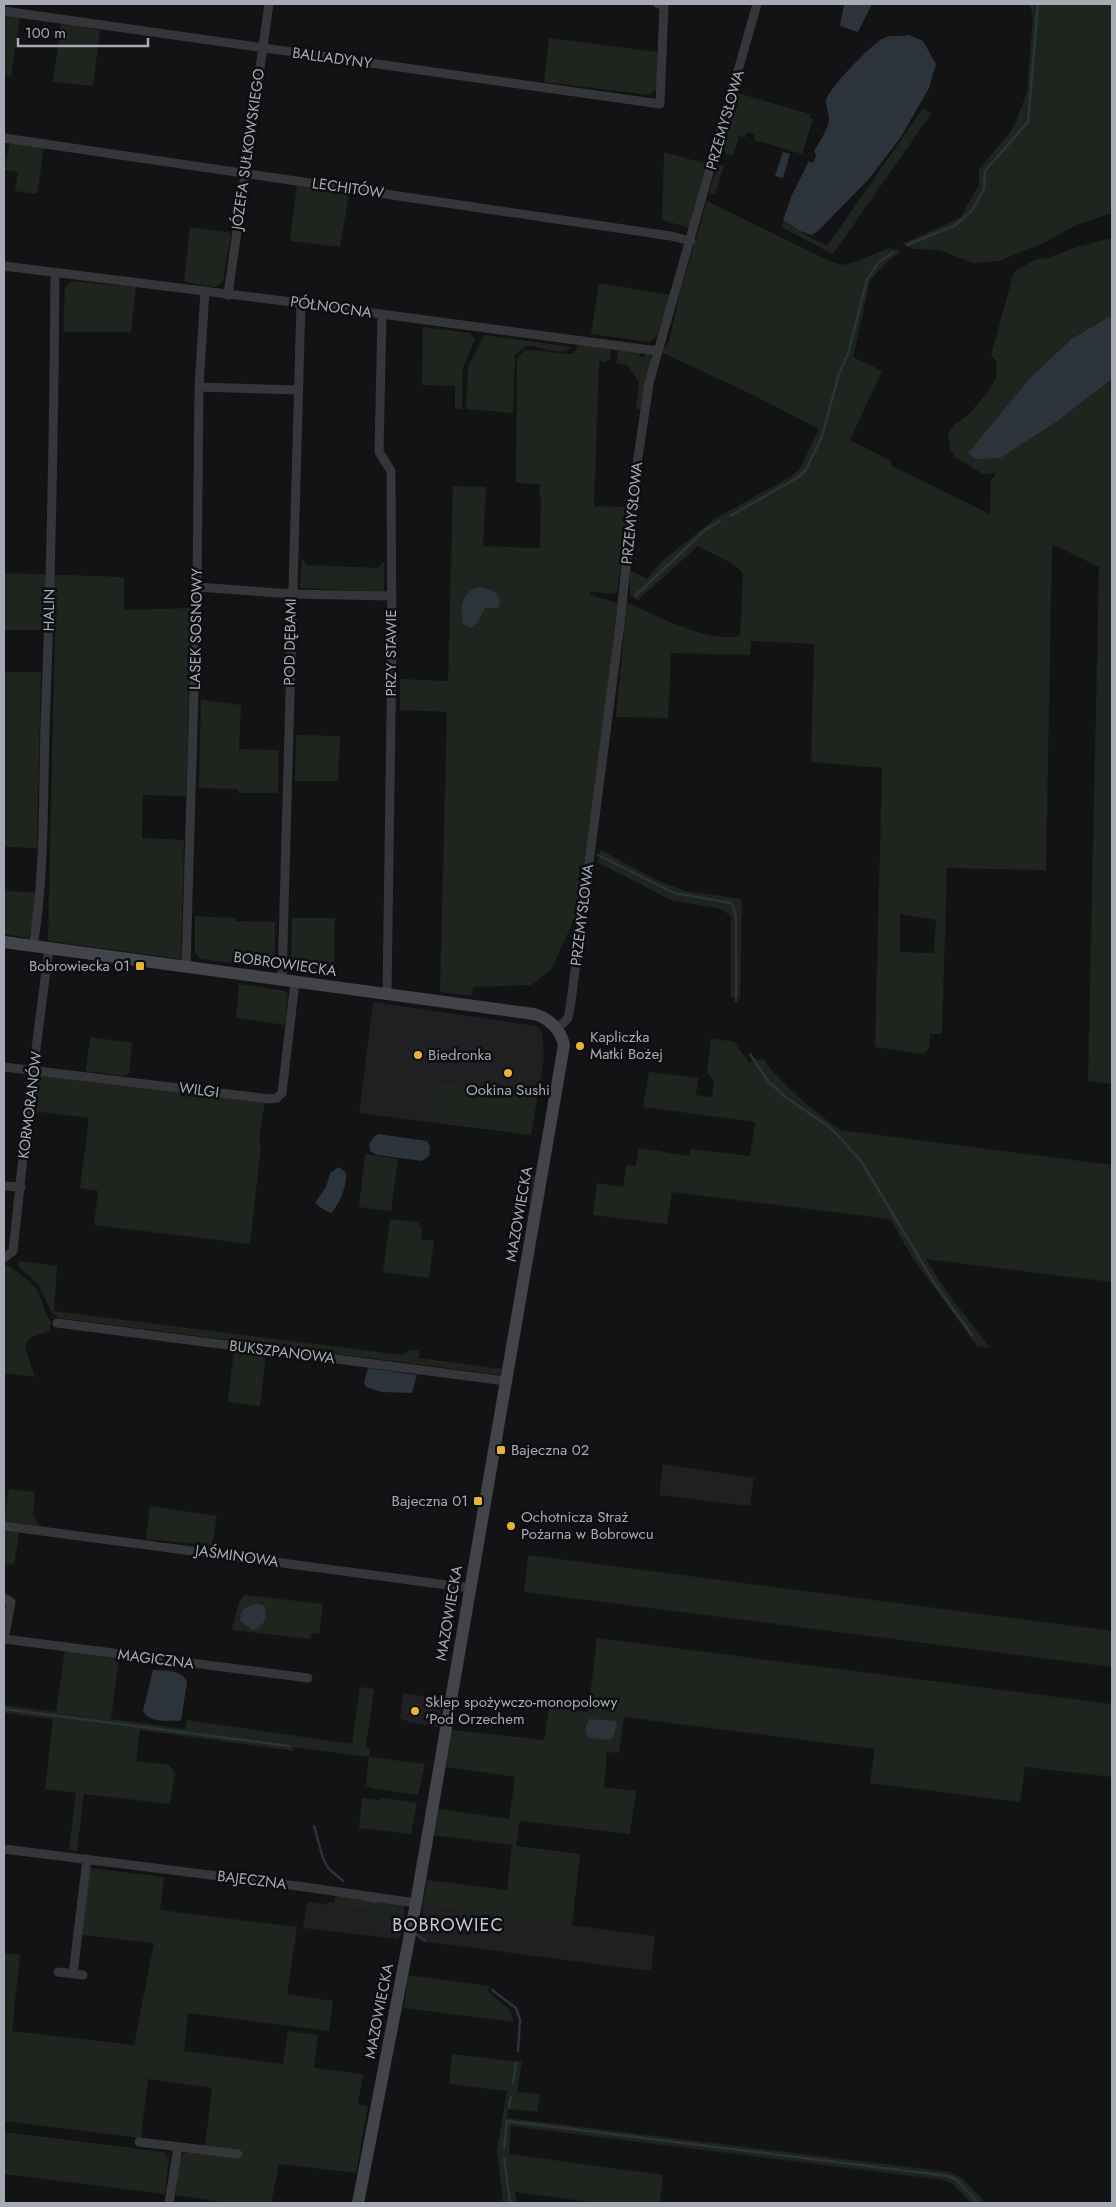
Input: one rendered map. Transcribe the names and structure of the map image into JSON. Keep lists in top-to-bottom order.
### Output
{
  "streets": {
    "street": [
      "BALLADYNY",
      "PRZEMYSŁOWA",
      "JÓZEFA SUŁKOWSKIEGO",
      "LECHITÓW",
      "PÓŁNOCNA",
      "HALIN",
      "LASEK SOSNOWY",
      "POD DĘBAMI",
      "PRZY STAWIE",
      "BOBROWIECKA",
      "WILGI",
      "KORMORANÓW",
      "MAZOWIECKA",
      "BUKSZPANOWA",
      "JAŚMINOWA",
      "MAGICZNA",
      "BAJECZNA"
    ]
  },
  "crossings": [
    ["BALLADYNY", "JÓZEFA SUŁKOWSKIEGO"],
    ["PRZEMYSŁOWA", "LECHITÓW"],
    ["PRZEMYSŁOWA", "PÓŁNOCNA"],
    ["PRZEMYSŁOWA", "BOBROWIECKA"],
    ["PRZEMYSŁOWA", "MAZOWIECKA"],
    ["JÓZEFA SUŁKOWSKIEGO", "LECHITÓW"],
    ["JÓZEFA SUŁKOWSKIEGO", "PÓŁNOCNA"],
    ["PÓŁNOCNA", "HALIN"],
    ["PÓŁNOCNA", "LASEK SOSNOWY"],
    ["PÓŁNOCNA", "POD DĘBAMI"],
    ["PÓŁNOCNA", "PRZY STAWIE"],
    ["HALIN", "BOBROWIECKA"],
    ["LASEK SOSNOWY", "BOBROWIECKA"],
    ["POD DĘBAMI", "BOBROWIECKA"],
    ["PRZY STAWIE", "BOBROWIECKA"],
    ["BOBROWIECKA", "WILGI"],
    ["BOBROWIECKA", "KORMORANÓW"],
    ["BOBROWIECKA", "MAZOWIECKA"],
    ["WILGI", "KORMORANÓW"],
    ["MAZOWIECKA", "BUKSZPANOWA"],
    ["MAZOWIECKA", "JAŚMINOWA"],
    ["MAZOWIECKA", "BAJECZNA"]
  ],
  "districts": ["BOBROWIEC"],
  "places": {
    "transit": ["Bobrowiecka 01", "Bajeczna 02", "Bajeczna 01"],
    "other": [
      "Kapliczka Matki Bożej",
      "Biedronka",
      "Ookina Sushi",
      "Ochotnicza Straż Pożarna w Bobrowcu",
      "Sklep spożywczo-monopolowy 'Pod Orzechem"
    ]
  },
  "scale_bar": "100 m"
}
